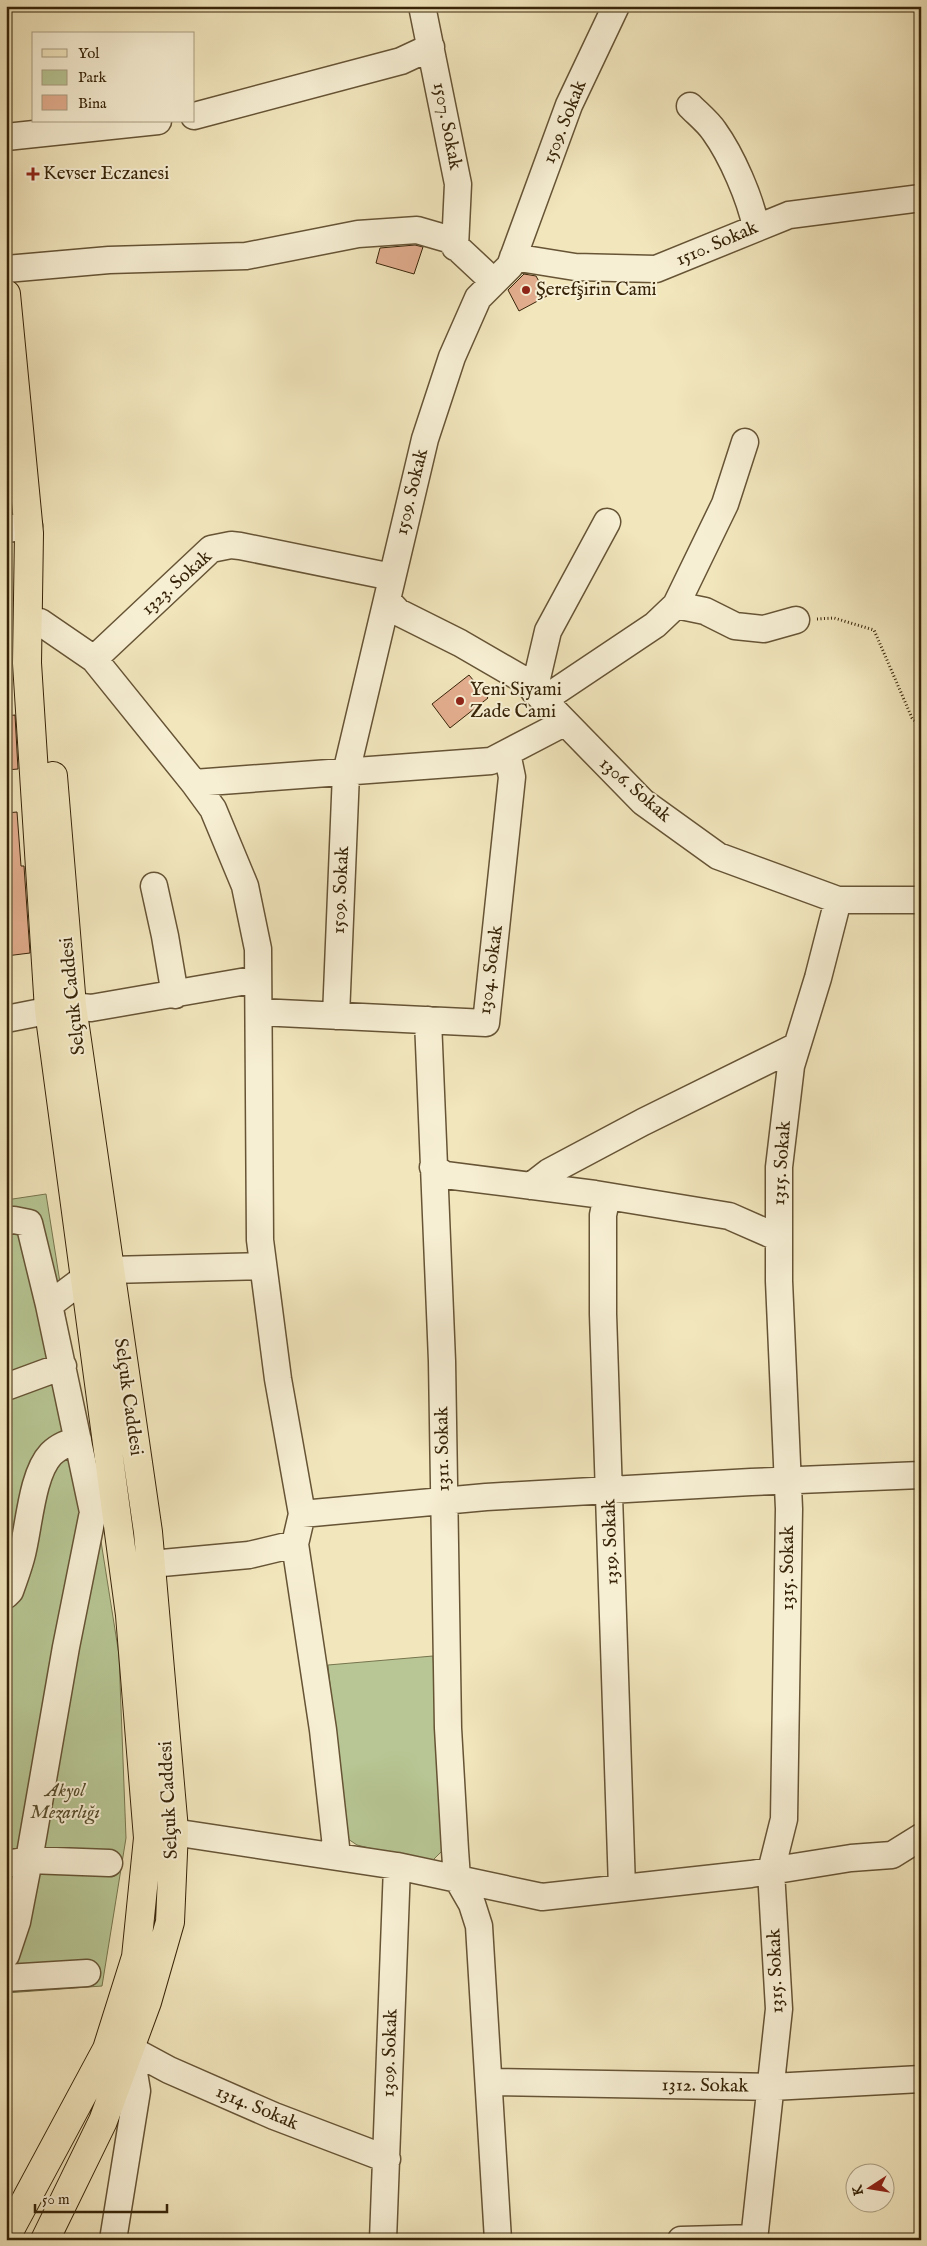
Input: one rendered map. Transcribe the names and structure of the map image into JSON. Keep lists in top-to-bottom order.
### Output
{
  "streets": {
    "main road": ["Selçuk Caddesi"],
    "street": [
      "1509. Sokak",
      "1507. Sokak",
      "1510. Sokak",
      "1323. Sokak",
      "1306. Sokak",
      "1304. Sokak",
      "1315. Sokak",
      "1311. Sokak",
      "1319. Sokak",
      "1309. Sokak",
      "1312. Sokak",
      "1314. Sokak"
    ]
  },
  "crossings": [
    ["1509. Sokak", "1510. Sokak"],
    ["1509. Sokak", "1323. Sokak"],
    ["1509. Sokak", "1306. Sokak"],
    ["1509. Sokak", "1304. Sokak"],
    ["1323. Sokak", "1306. Sokak"],
    ["1306. Sokak", "1315. Sokak"],
    ["1304. Sokak", "1311. Sokak"],
    ["Selçuk Caddesi", "1314. Sokak"],
    ["1315. Sokak", "1312. Sokak"],
    ["1309. Sokak", "1314. Sokak"]
  ],
  "parks": ["Akyol Mezarlığı"],
  "places": {
    "health": ["Kevser Eczanesi"],
    "other": ["Şerefşirin Cami", "Yeni Siyami Zade Cami"]
  },
  "legend": ["Yol", "Park", "Bina"],
  "scale_bar": "50 m",
  "north": "left"
}
